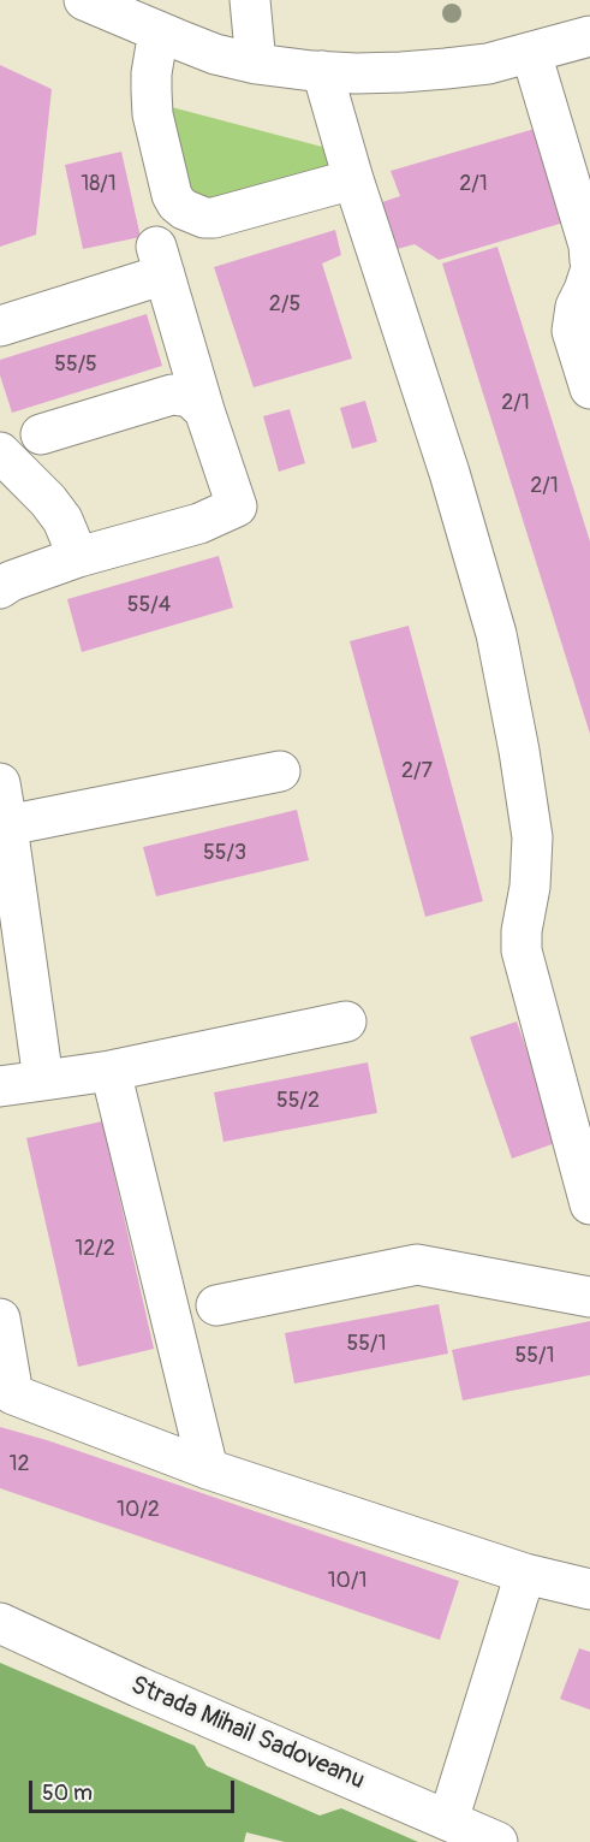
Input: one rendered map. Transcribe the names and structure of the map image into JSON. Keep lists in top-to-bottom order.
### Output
{
  "streets": {
    "main road": ["Strada Mihail Sadoveanu"]
  },
  "house_numbers": [
    "18/1",
    "2/1",
    "2/5",
    "55/5",
    "2/1",
    "2/1",
    "55/4",
    "2/7",
    "55/3",
    "55/2",
    "12/2",
    "55/1",
    "55/1",
    "12",
    "10/2",
    "10/1"
  ],
  "scale_bar": "50 m"
}
